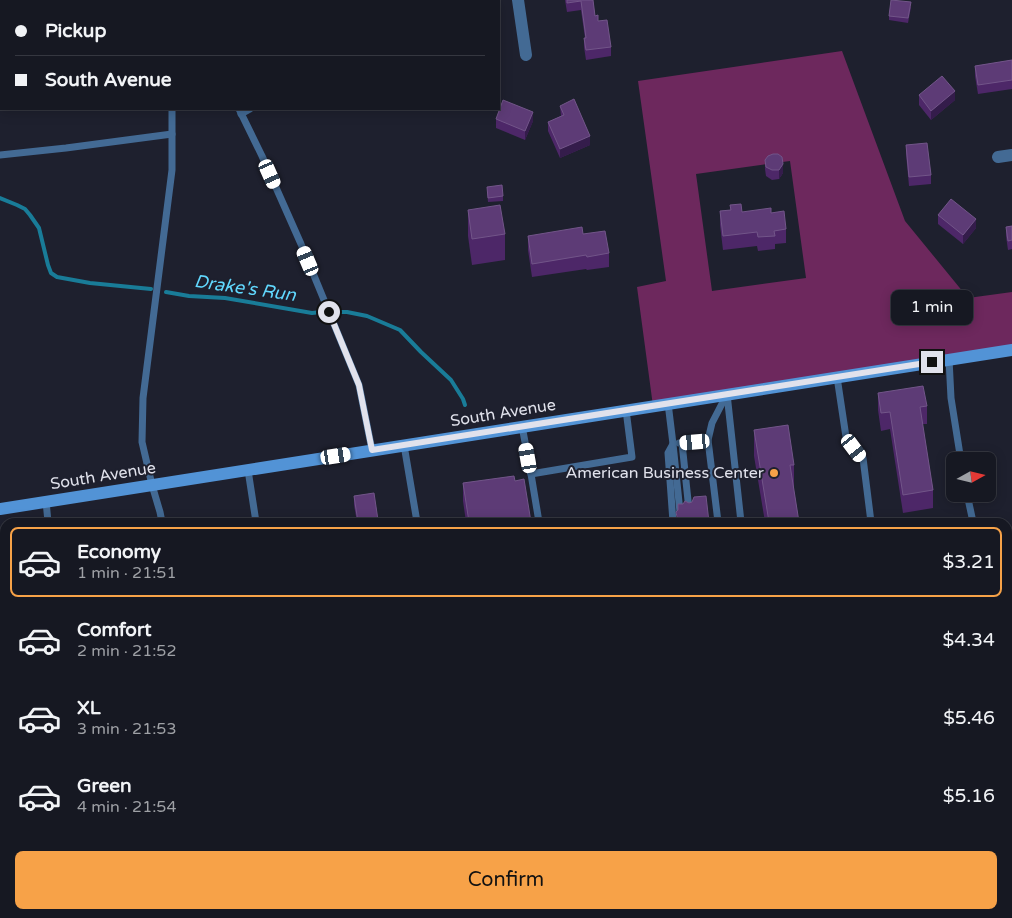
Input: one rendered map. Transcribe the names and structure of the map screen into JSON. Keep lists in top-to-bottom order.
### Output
{
  "streets": {
    "main road": ["South Avenue"]
  },
  "water": ["Drake's Run"],
  "places": ["American Business Center"],
  "north": "right",
  "page": {
    "banner": ["Pickup", "South Avenue"],
    "bubble": "1 min",
    "list": [
      {
        "name": "Economy",
        "note": "1 min · 21:51",
        "value": "$3.21"
      },
      {
        "name": "Comfort",
        "note": "2 min · 21:52",
        "value": "$4.34"
      },
      {
        "name": "XL",
        "note": "3 min · 21:53",
        "value": "$5.46"
      },
      {
        "name": "Green",
        "note": "4 min · 21:54",
        "value": "$5.16"
      }
    ],
    "buttons": "Confirm"
  }
}
